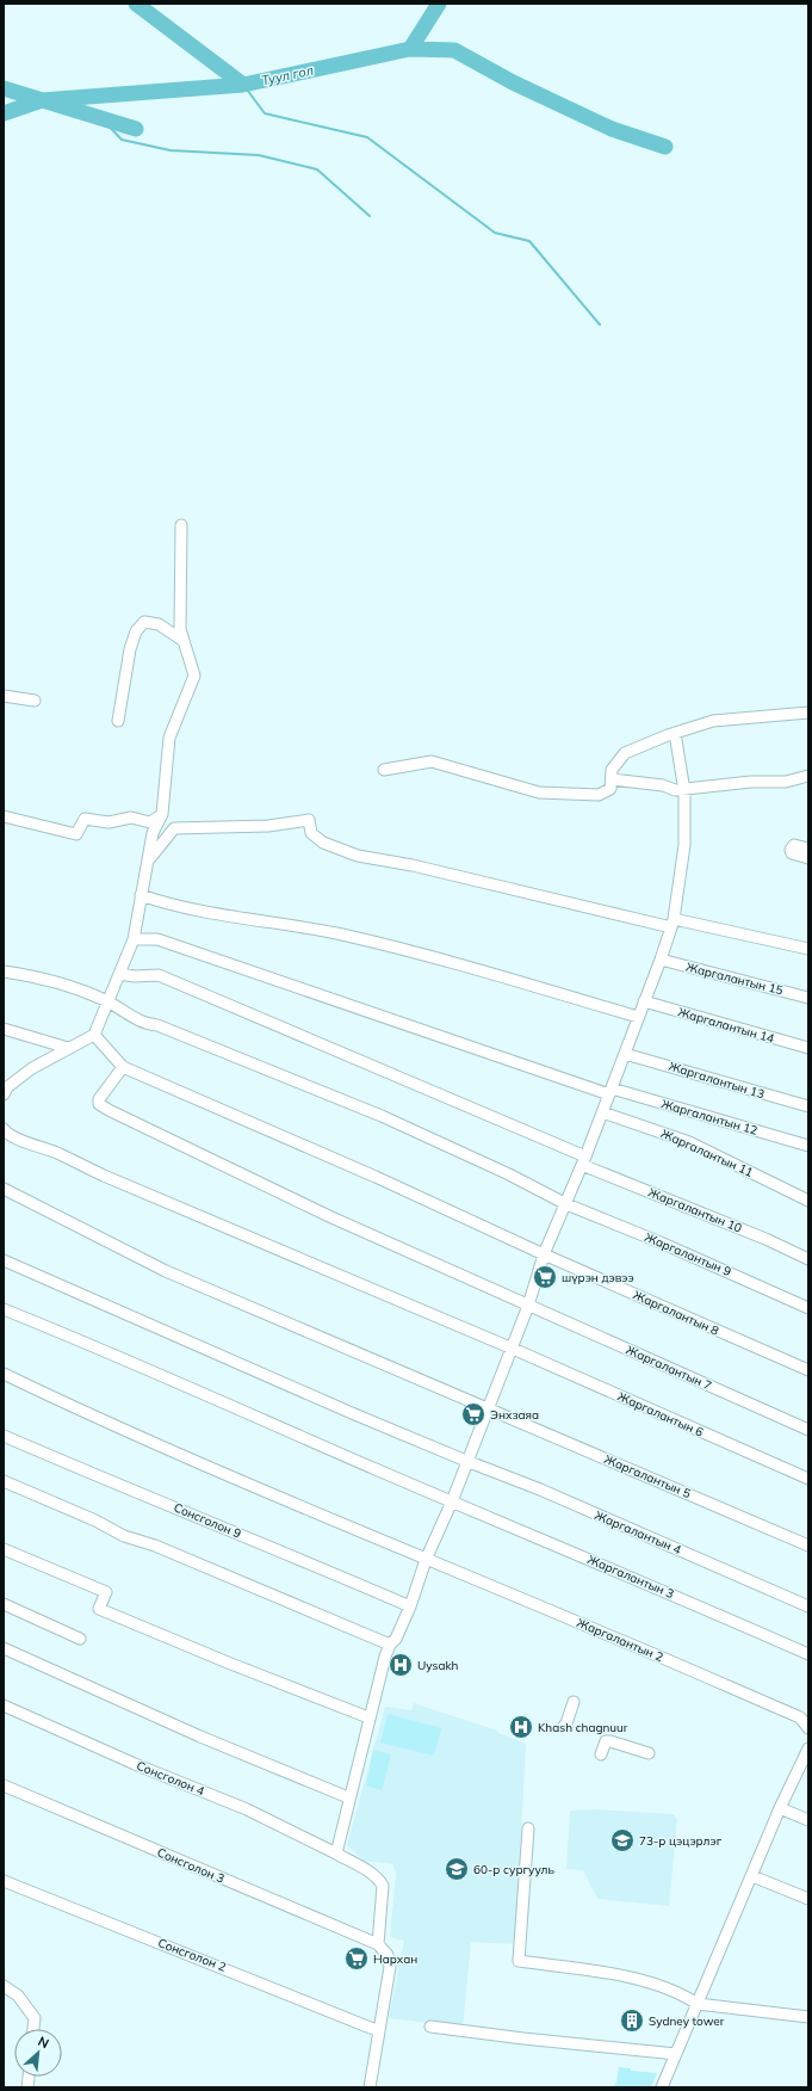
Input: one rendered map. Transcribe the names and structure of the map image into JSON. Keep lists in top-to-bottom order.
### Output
{
  "streets": {
    "street": [
      "Жаргалантын 15",
      "Жаргалантын 14",
      "Жаргалантын 13",
      "Жаргалантын 12",
      "Жаргалантын 11",
      "Жаргалантын 10",
      "Жаргалантын 9",
      "Жаргалантын 8",
      "Жаргалантын 7",
      "Жаргалантын 6",
      "Жаргалантын 5",
      "Сонсголон 9",
      "Жаргалантын 4",
      "Жаргалантын 3",
      "Жаргалантын 2",
      "Сонсголон 4",
      "Сонсголон 3",
      "Сонсголон 2"
    ]
  },
  "crossings": [
    ["Жаргалантын 8", "Жаргалантын 7"],
    ["Сонсголон 4", "Сонсголон 3"]
  ],
  "water": ["Туул гол"],
  "places": {
    "supermarket": ["шүрэн дэвээ", "Энхзаяа", "Нархан"],
    "hospital": ["Uysakh", "Khash chagnuur"],
    "school or university": ["73-р цэцэрлэг", "60-р сургууль"],
    "building": ["Sydney tower"]
  },
  "north": "top right"
}
